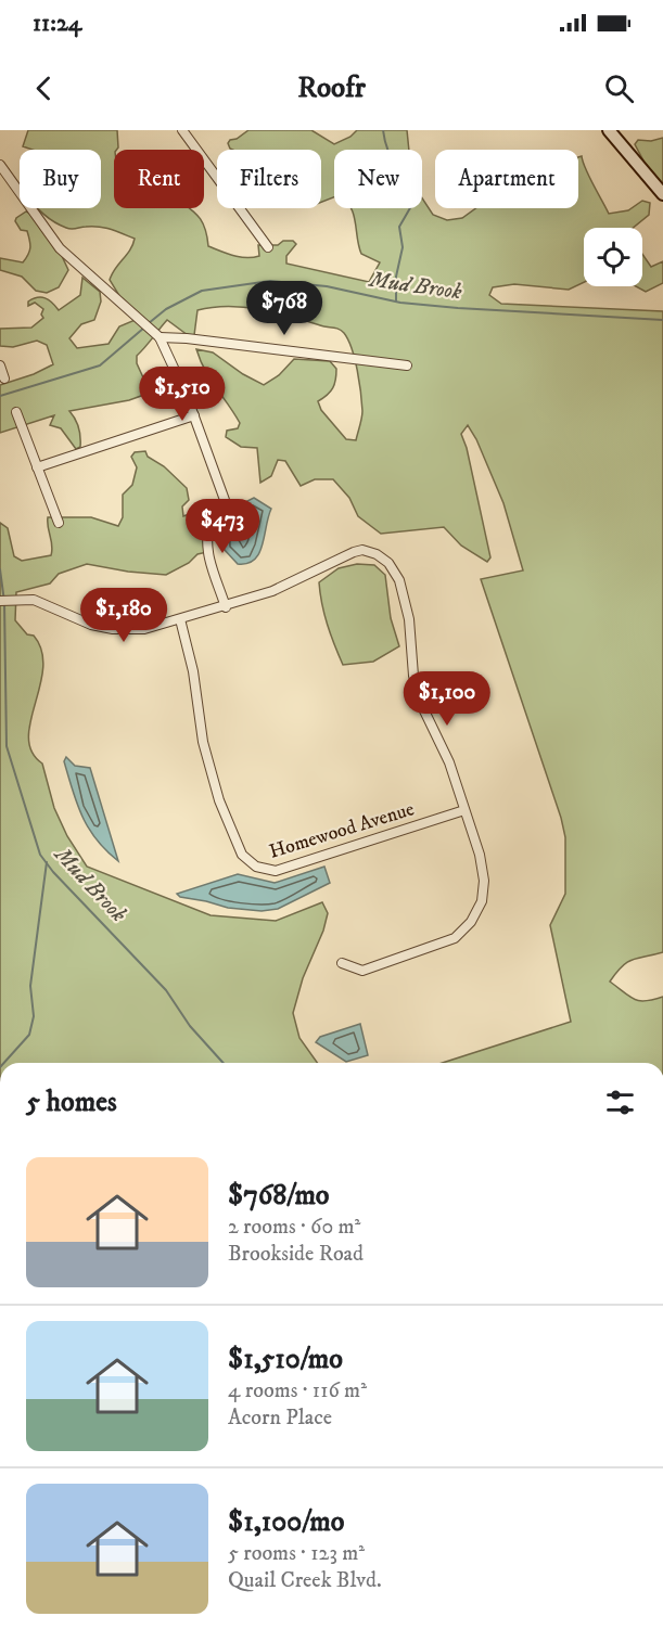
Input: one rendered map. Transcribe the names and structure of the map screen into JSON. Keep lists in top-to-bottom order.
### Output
{
  "streets": {
    "street": ["Homewood Avenue"]
  },
  "water": ["Mud Brook"],
  "page": {
    "status": "11:24",
    "header": "Roofr",
    "chip": [
      "Buy",
      "Rent",
      "Filters",
      "New",
      "Apartment"
    ],
    "price": [
      "$768",
      "$1,510",
      "$473",
      "$1,180",
      "$1,100"
    ],
    "heading": "5 homes",
    "list": [
      {
        "name": "$768/mo",
        "note": "2 rooms · 60 m² · Brookside Road"
      },
      {
        "name": "$1,510/mo",
        "note": "4 rooms · 116 m² · Acorn Place"
      },
      {
        "name": "$1,100/mo",
        "note": "5 rooms · 123 m² · Quail Creek Blvd."
      }
    ]
  }
}
